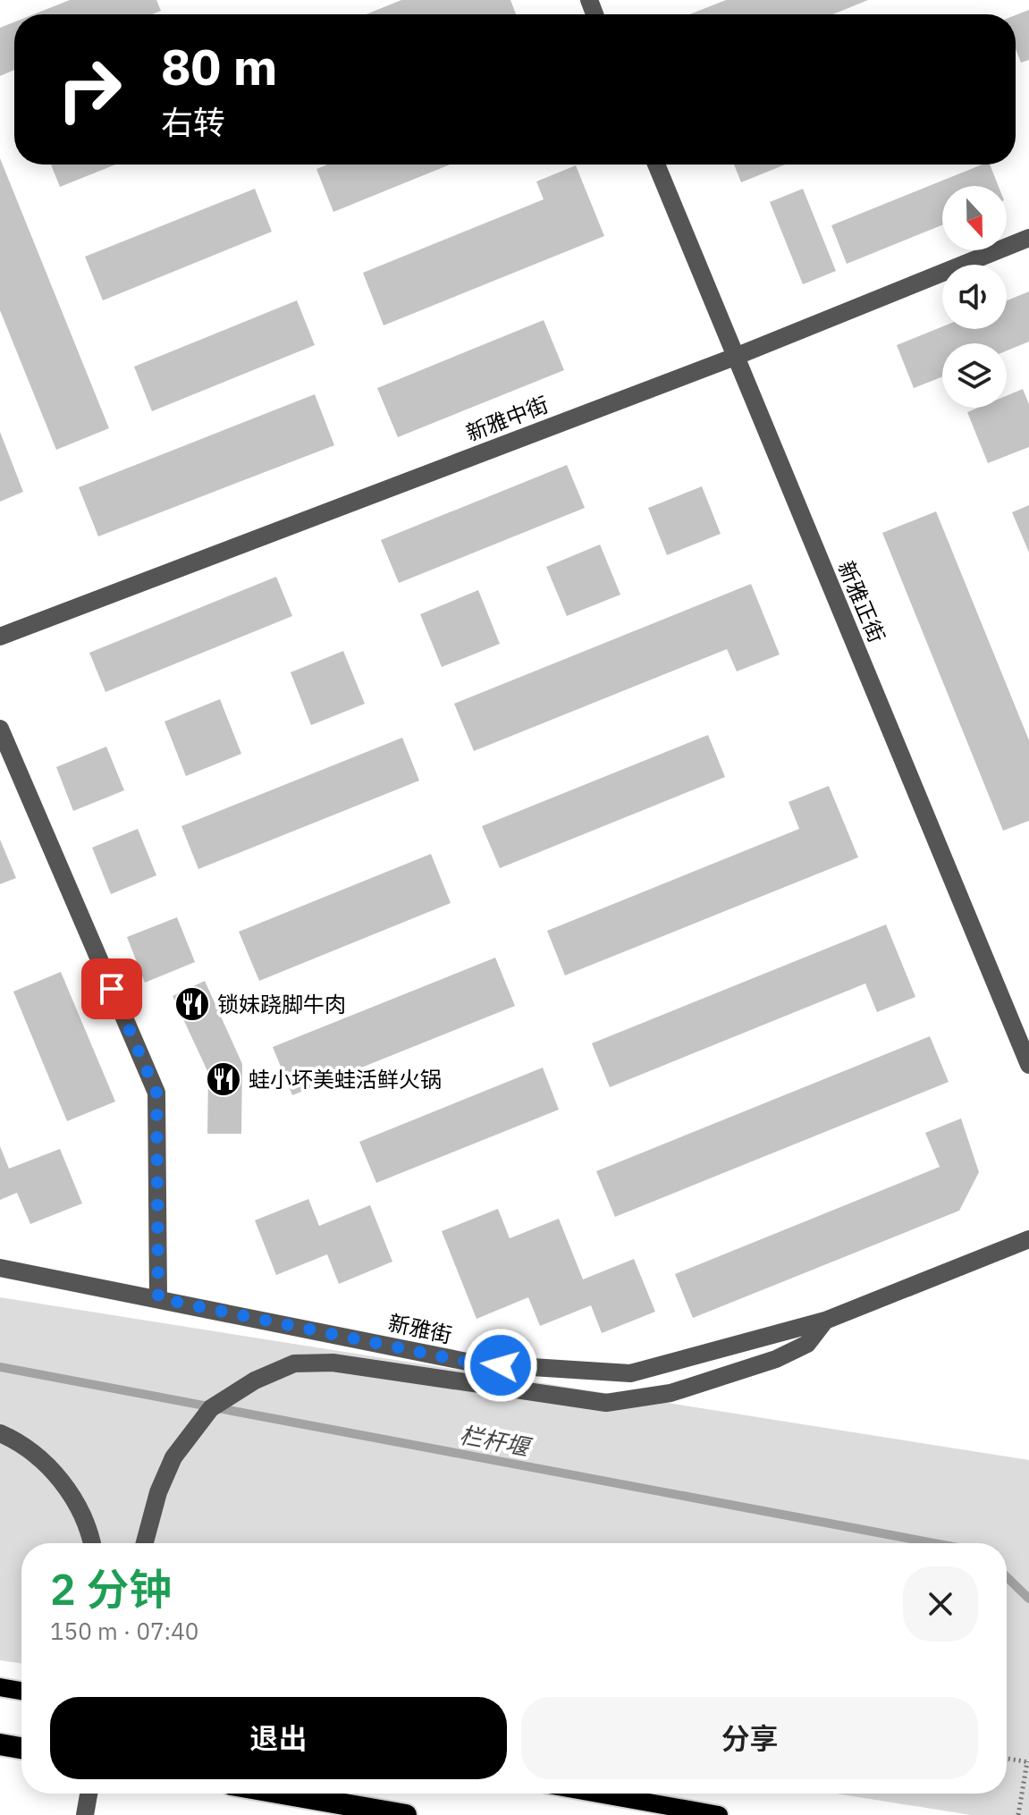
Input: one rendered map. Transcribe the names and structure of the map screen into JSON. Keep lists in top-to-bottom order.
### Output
{
  "streets": {
    "street": ["新雅中街", "新雅正街", "新雅街"]
  },
  "crossings": [
    ["新雅中街", "新雅正街"]
  ],
  "water": ["栏杆堰"],
  "places": {
    "restaurant": ["锁妹跷脚牛肉", "蛙小坏美蛙活鲜火锅"]
  },
  "north": "bottom",
  "page": {
    "turn": ["80 m", "右转"],
    "heading": ["2 分钟", "150 m · 07:40"],
    "buttons": ["退出", "分享"]
  }
}
